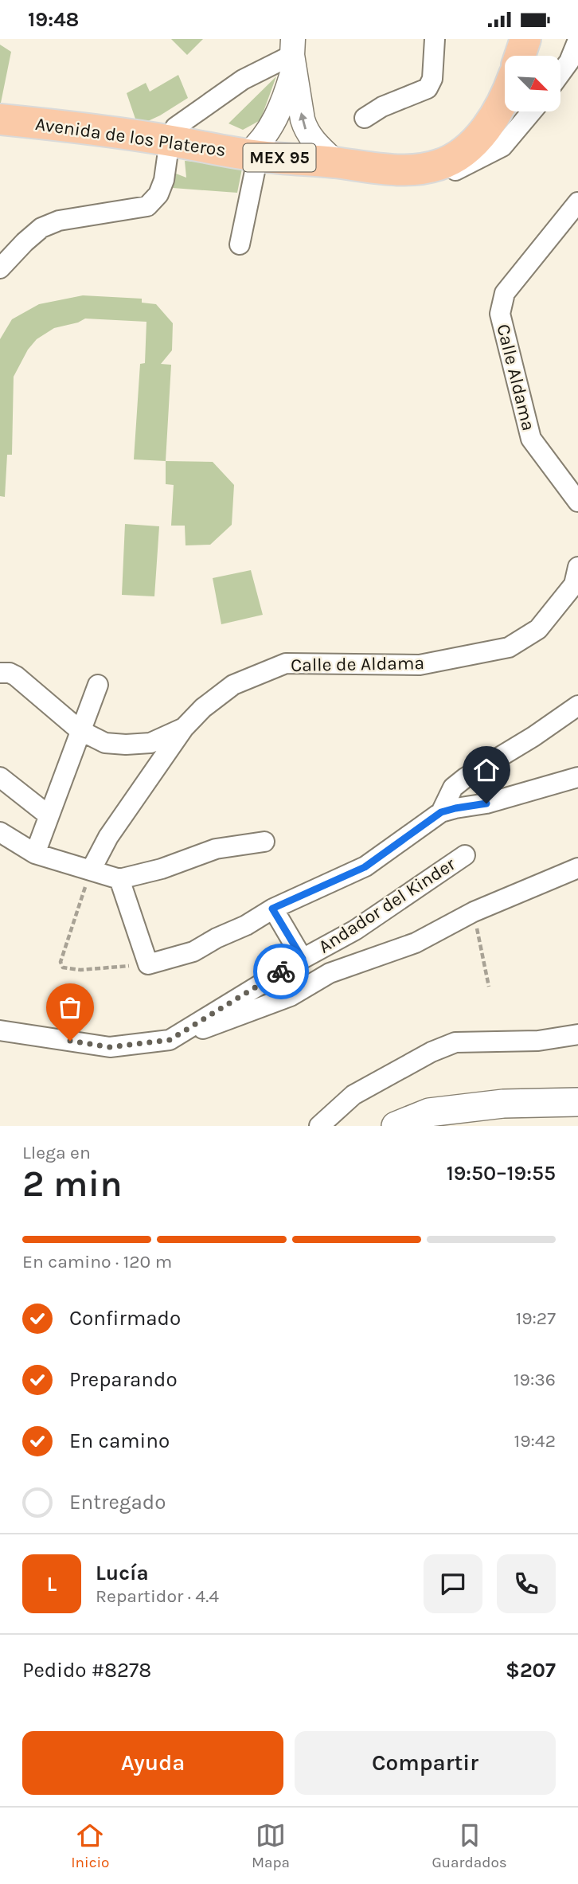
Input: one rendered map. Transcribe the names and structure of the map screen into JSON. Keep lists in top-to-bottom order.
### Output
{
  "streets": {
    "main road": ["Avenida de los Plateros", "MEX 95"],
    "street": ["Calle Aldama", "Calle de Aldama", "Andador del Kinder"]
  },
  "north": "bottom right",
  "page": {
    "status": "19:48",
    "heading": ["2 min", "Llega en", "19:50–19:55"],
    "panel": [
      "Lucía",
      "Repartidor · 4.4",
      "Pedido #8278",
      "$207"
    ],
    "bar": "En camino · 120 m",
    "list": [
      ["Confirmado", "19:27"],
      ["Preparando", "19:36"],
      ["En camino", "19:42"],
      "Entregado"
    ],
    "round": "L",
    "buttons": ["Ayuda", "Compartir"],
    "tabs": ["Inicio", "Mapa", "Guardados"]
  }
}
